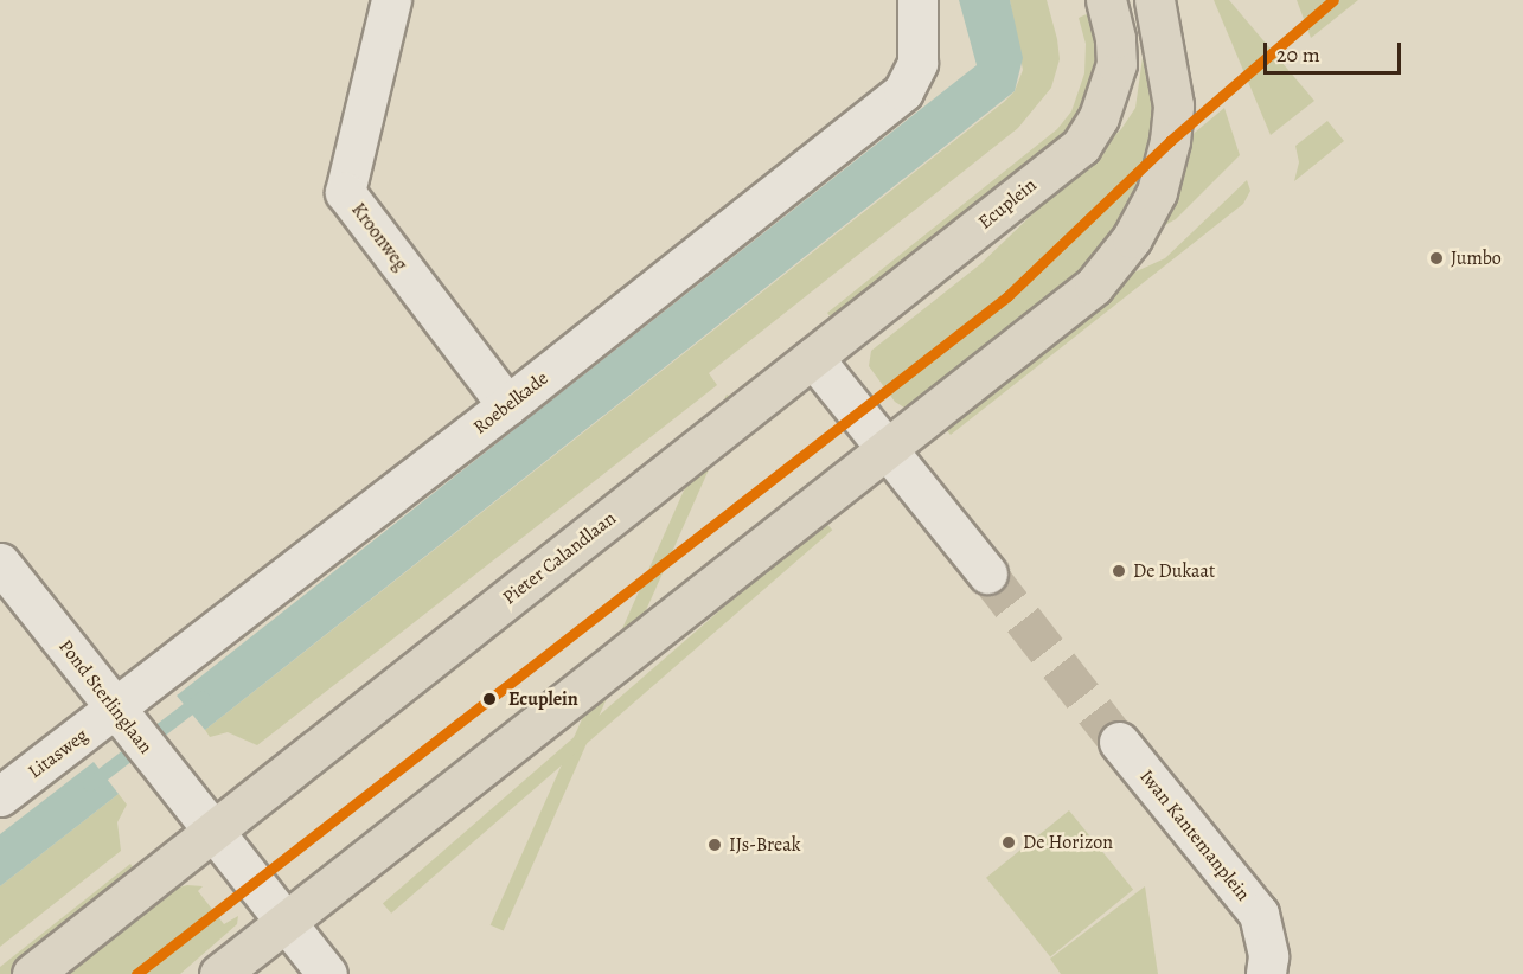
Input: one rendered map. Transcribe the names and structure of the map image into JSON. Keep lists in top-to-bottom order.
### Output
{
  "streets": {
    "main road": ["Ecuplein", "Pieter Calandlaan"],
    "street": [
      "Kroonweg",
      "Roebelkade",
      "Pond Sterlinglaan",
      "Litasweg",
      "Iwan Kantemanplein"
    ]
  },
  "crossings": [
    ["Ecuplein", "Pieter Calandlaan"],
    ["Kroonweg", "Roebelkade"],
    ["Roebelkade", "Pond Sterlinglaan"],
    ["Roebelkade", "Litasweg"],
    ["Pieter Calandlaan", "Pond Sterlinglaan"],
    ["Pond Sterlinglaan", "Litasweg"]
  ],
  "places": [
    "Jumbo",
    "De Dukaat",
    "Ecuplein",
    "De Horizon",
    "IJs-Break"
  ],
  "scale_bar": "20 m"
}
